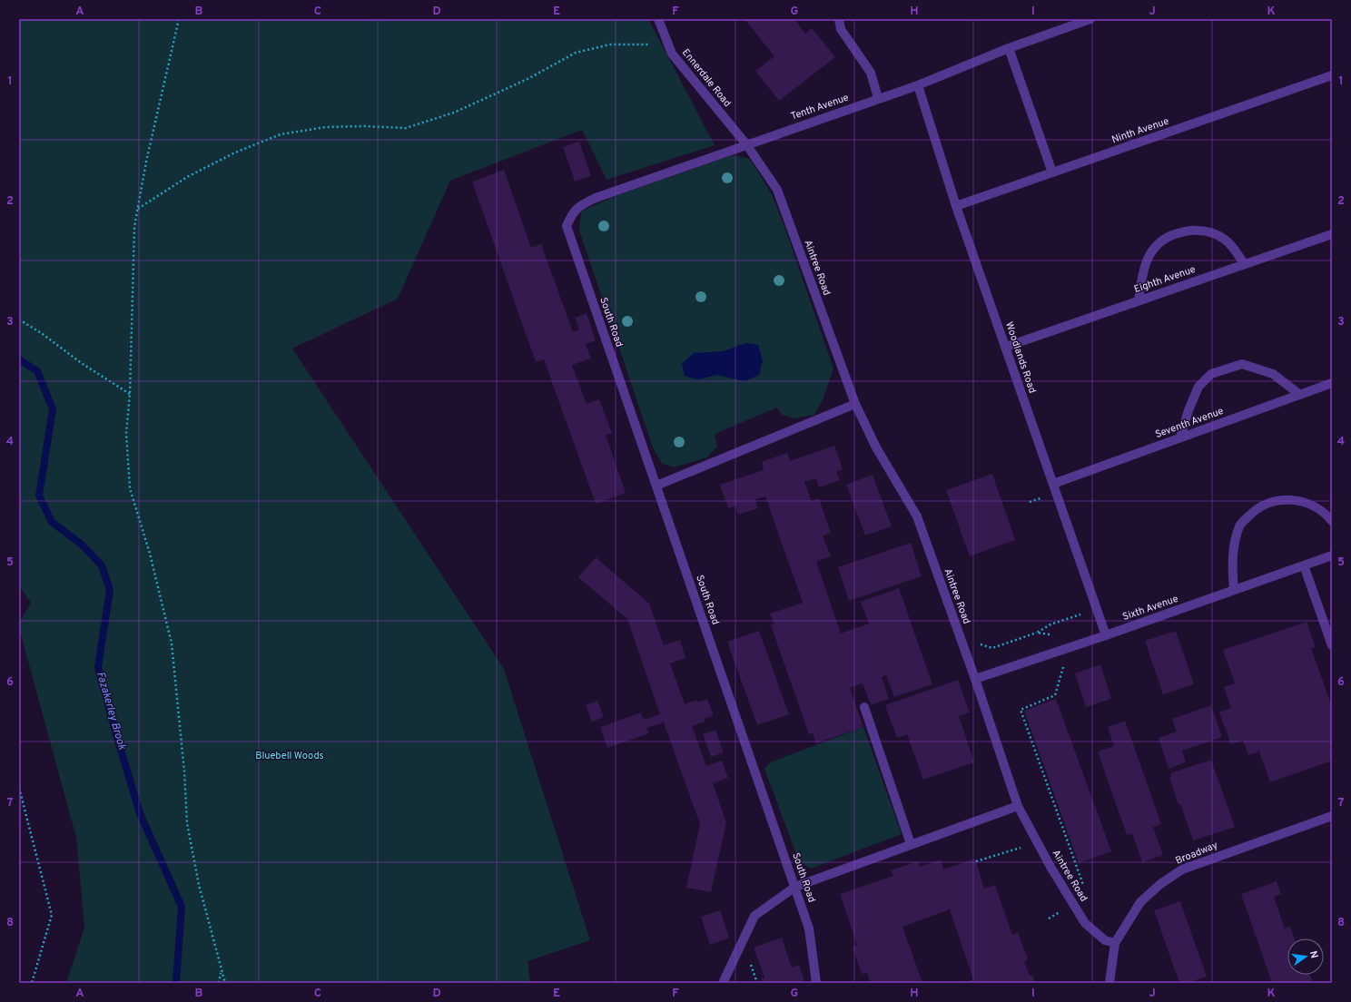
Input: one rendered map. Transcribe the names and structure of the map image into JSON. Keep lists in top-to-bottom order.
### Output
{
  "streets": {
    "lane": [
      "Ennerdale Road",
      "Tenth Avenue",
      "Ninth Avenue",
      "Aintree Road",
      "Eighth Avenue",
      "South Road",
      "Woodlands Road",
      "Seventh Avenue",
      "Sixth Avenue",
      "Broadway"
    ]
  },
  "crossings": [
    ["Ennerdale Road", "Tenth Avenue"],
    ["Ennerdale Road", "Aintree Road"],
    ["Tenth Avenue", "Aintree Road"],
    ["Tenth Avenue", "South Road"],
    ["Tenth Avenue", "Woodlands Road"],
    ["Ninth Avenue", "Woodlands Road"],
    ["Aintree Road", "Sixth Avenue"],
    ["Aintree Road", "Broadway"],
    ["Eighth Avenue", "Woodlands Road"],
    ["Woodlands Road", "Seventh Avenue"],
    ["Woodlands Road", "Sixth Avenue"]
  ],
  "water": ["Fazakerley Brook"],
  "parks": ["Bluebell Woods"],
  "north": "right",
  "grid": {
    "columns": [
      "A",
      "B",
      "C",
      "D",
      "E",
      "F",
      "G",
      "H",
      "I",
      "J",
      "K"
    ],
    "rows": [
      "1",
      "2",
      "3",
      "4",
      "5",
      "6",
      "7",
      "8"
    ]
  }
}
